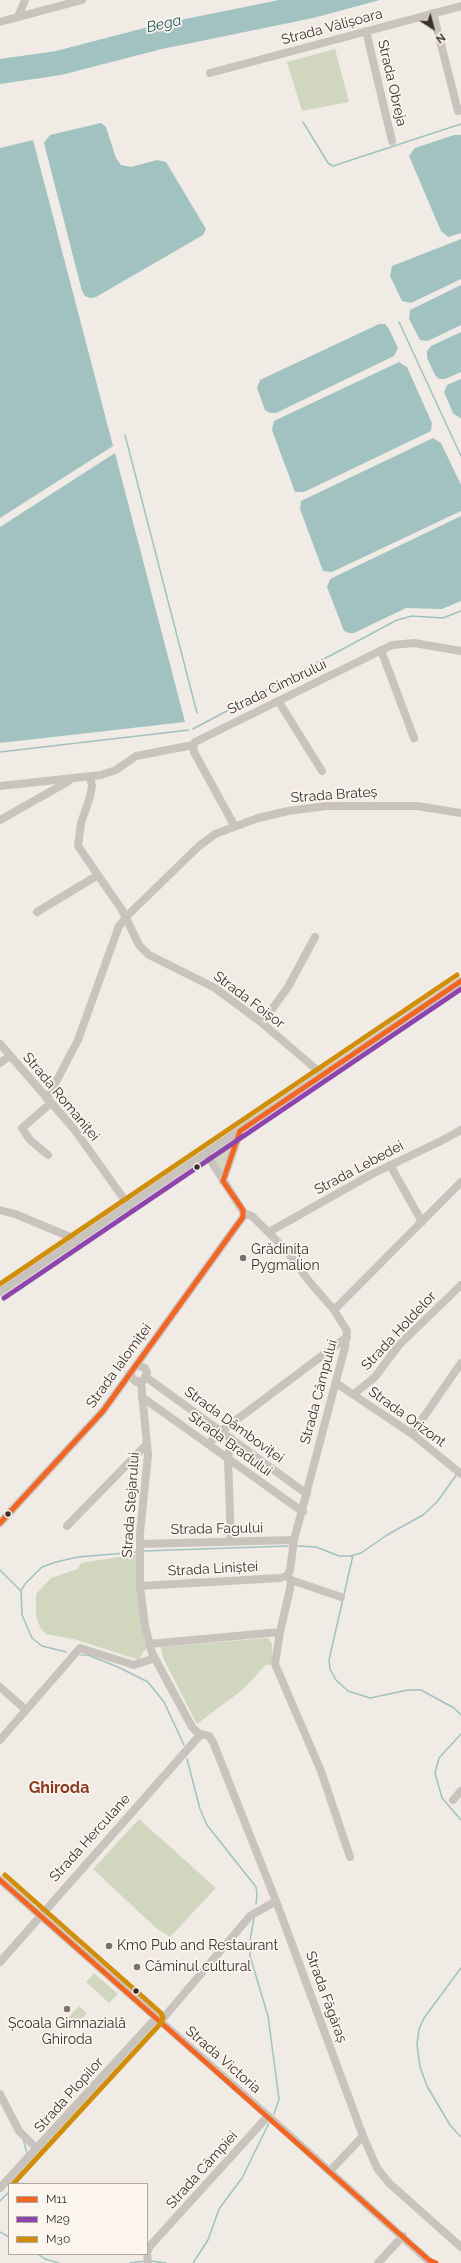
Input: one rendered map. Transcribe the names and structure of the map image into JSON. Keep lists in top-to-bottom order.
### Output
{
  "streets": {
    "street": [
      "Strada Vălișoara",
      "Strada Obreja",
      "Strada Cimbrului",
      "Strada Brateș",
      "Strada Foișor",
      "Strada Romaniței",
      "Strada Lebedei",
      "Strada Holdelor",
      "Strada Ialomiței",
      "Strada Câmpului",
      "Strada Orizont",
      "Strada Dâmboviței",
      "Strada Bradului",
      "Strada Stejarului",
      "Strada Fagului",
      "Strada Liniștei",
      "Strada Herculane",
      "Strada Făgăraș",
      "Strada Victoria",
      "Strada Plopilor",
      "Strada Câmpiei"
    ]
  },
  "crossings": [
    ["Strada Vălișoara", "Strada Obreja"],
    ["Strada Cimbrului", "Strada Foișor"],
    ["Strada Brateș", "Strada Foișor"],
    ["Strada Brateș", "Strada Romaniței"],
    ["Strada Lebedei", "Strada Câmpului"],
    ["Strada Holdelor", "Strada Orizont"],
    ["Strada Ialomiței", "Strada Câmpului"],
    ["Strada Câmpului", "Strada Orizont"],
    ["Strada Câmpului", "Strada Dâmboviței"],
    ["Strada Câmpului", "Strada Bradului"],
    ["Strada Câmpului", "Strada Fagului"],
    ["Strada Câmpului", "Strada Liniștei"],
    ["Strada Dâmboviței", "Strada Stejarului"],
    ["Strada Bradului", "Strada Stejarului"],
    ["Strada Stejarului", "Strada Fagului"],
    ["Strada Stejarului", "Strada Liniștei"],
    ["Strada Stejarului", "Strada Herculane"],
    ["Strada Stejarului", "Strada Făgăraș"],
    ["Strada Herculane", "Strada Făgăraș"],
    ["Strada Herculane", "Strada Victoria"],
    ["Strada Făgăraș", "Strada Plopilor"],
    ["Strada Victoria", "Strada Plopilor"],
    ["Strada Victoria", "Strada Câmpiei"]
  ],
  "districts": ["Ghiroda"],
  "water": ["Bega"],
  "places": [
    "Grădinița Pygmalion",
    "Km0 Pub and Restaurant",
    "Căminul cultural",
    "Școala Gimnazială Ghiroda"
  ],
  "lines": ["transit line M30", "transit line M11", "transit line M29"],
  "legend": ["M11", "M29", "M30"],
  "north": "bottom right"
}
